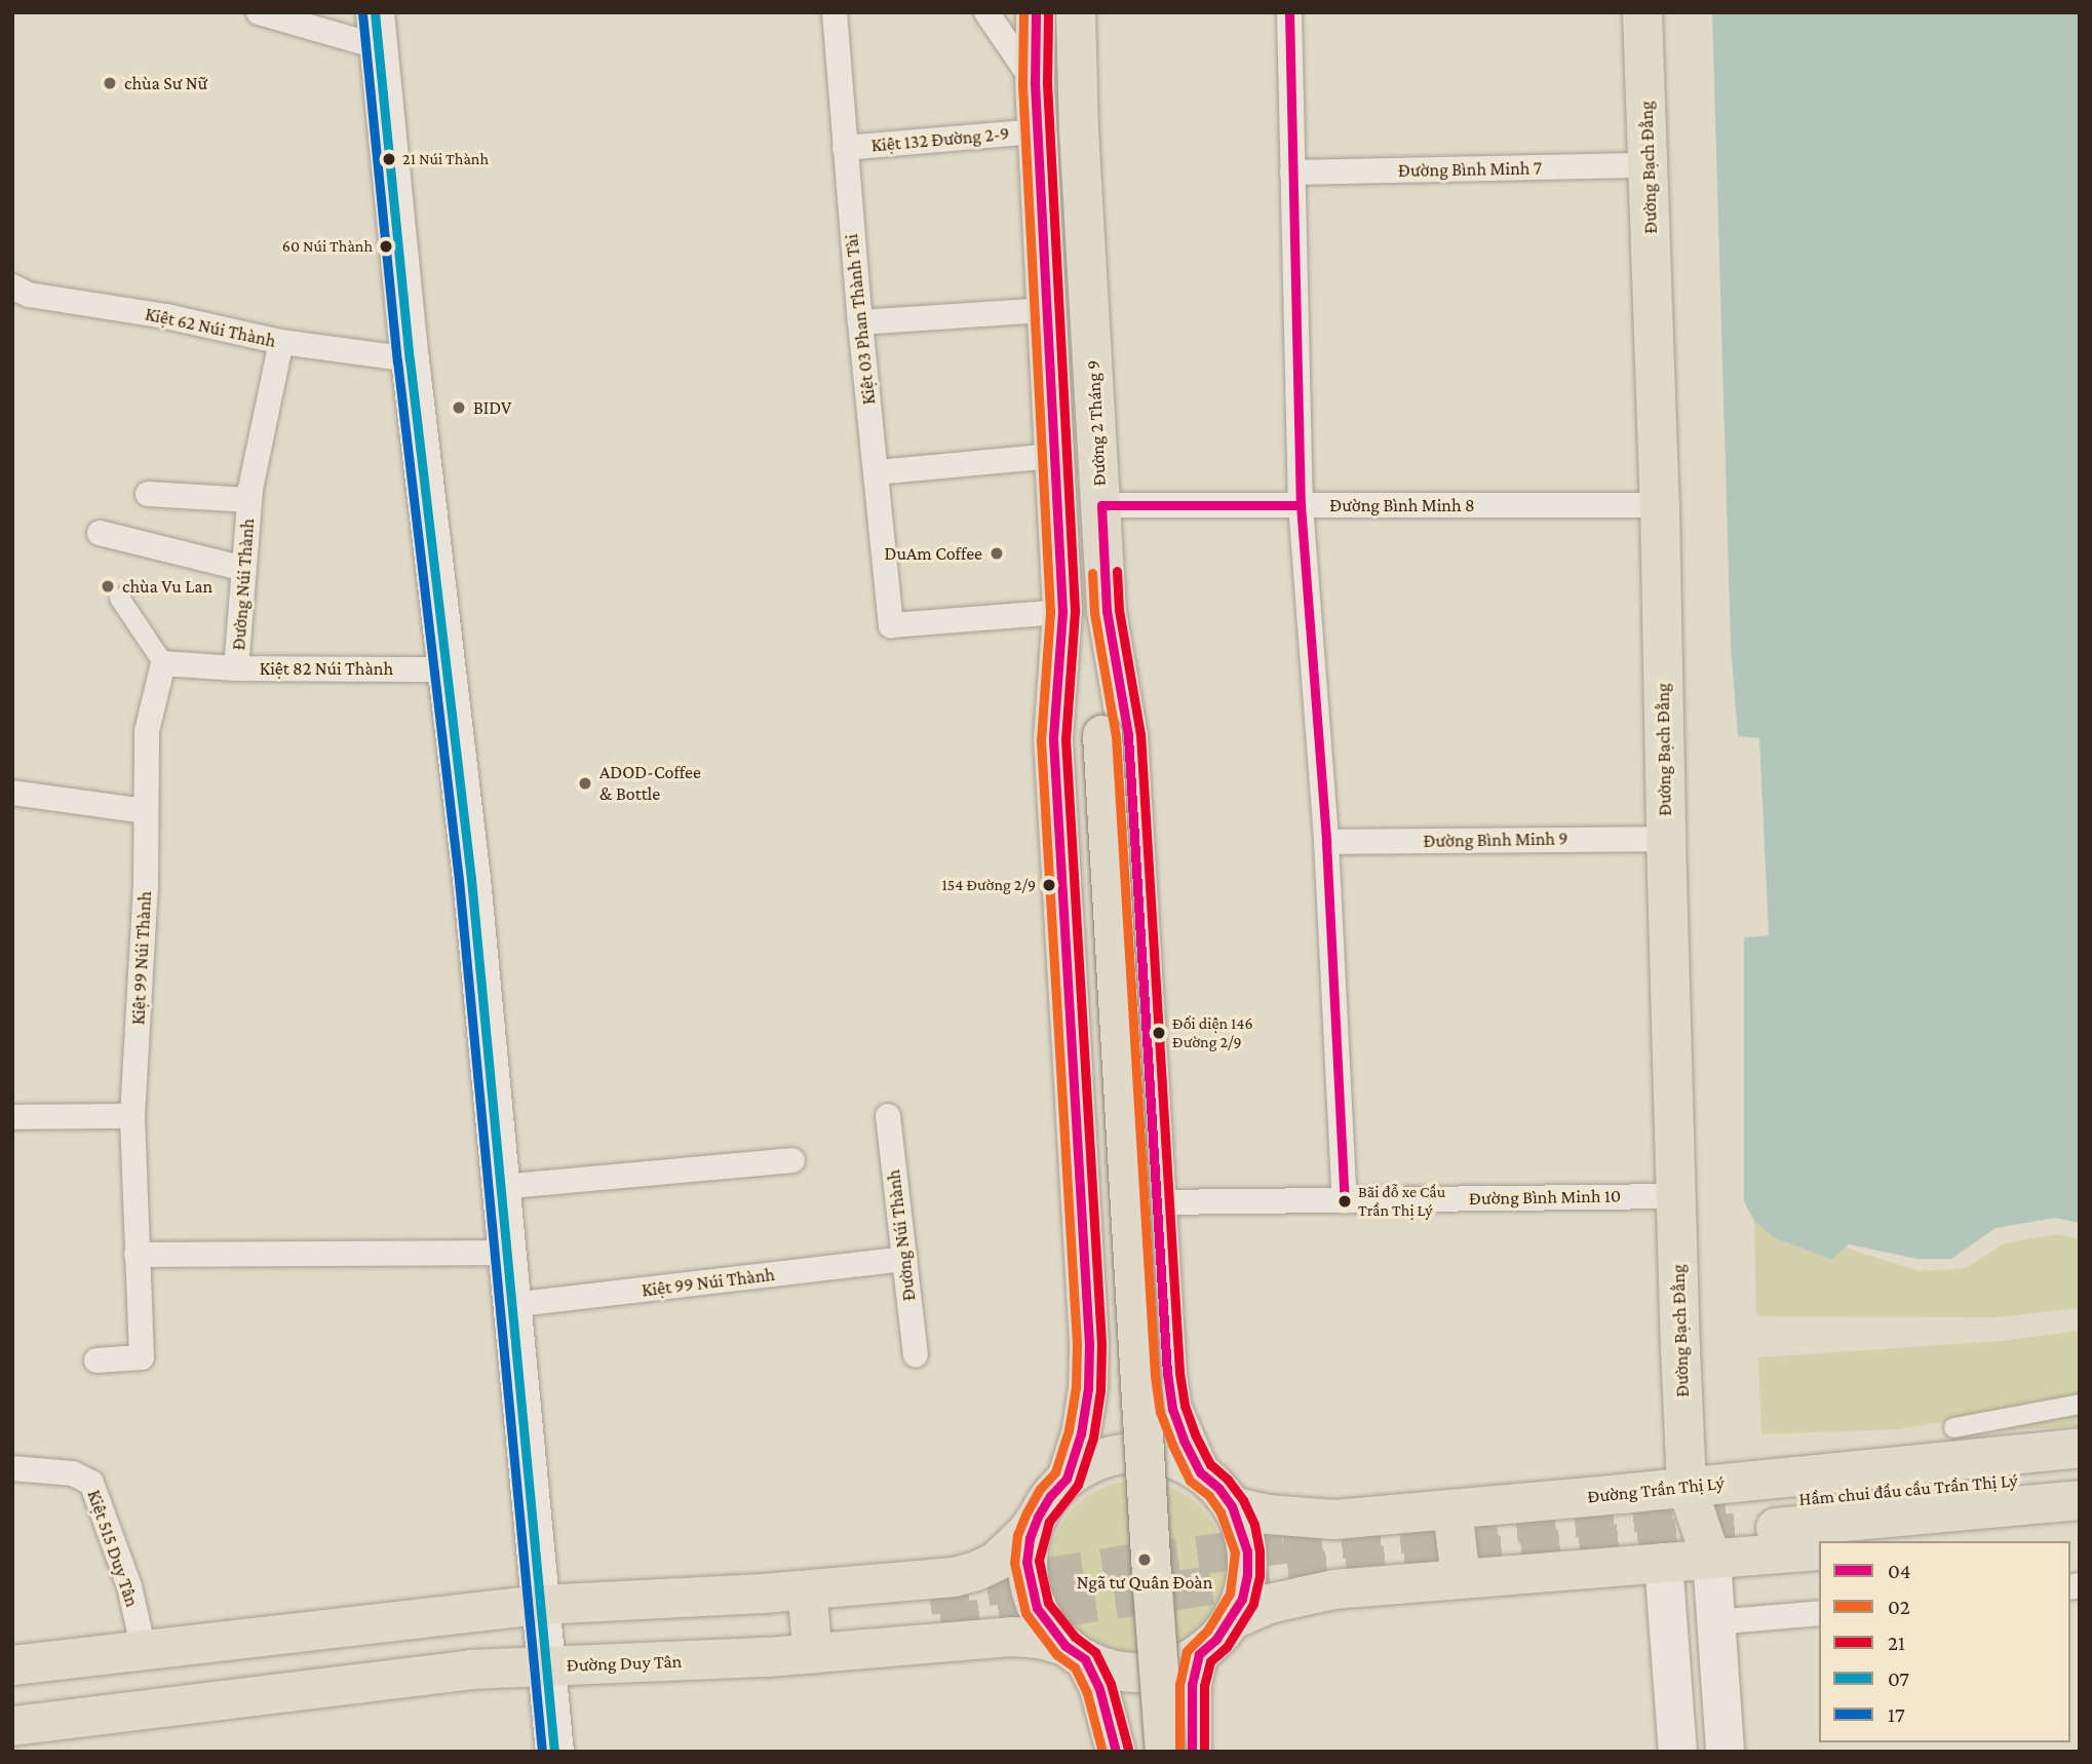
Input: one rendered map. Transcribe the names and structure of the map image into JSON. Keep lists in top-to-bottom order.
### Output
{
  "streets": {
    "main road": [
      "Đường Bạch Đằng",
      "Đường 2 Tháng 9",
      "Đường Trần Thị Lý",
      "Hầm chui đầu cầu Trần Thị Lý",
      "Đường Duy Tân"
    ],
    "street": [
      "Kiệt 132 Đường 2-9",
      "Đường Bình Minh 7",
      "Kiệt 03 Phan Thành Tài",
      "Kiệt 62 Núi Thành",
      "Đường Bình Minh 8",
      "Đường Núi Thành",
      "Kiệt 82 Núi Thành",
      "Đường Bình Minh 9",
      "Kiệt 99 Núi Thành",
      "Đường Bình Minh 10",
      "Kiệt 515 Duy Tân"
    ]
  },
  "crossings": [
    ["Kiệt 132 Đường 2-9", "Kiệt 03 Phan Thành Tài"],
    ["Đường Bạch Đằng", "Đường Bình Minh 7"],
    ["Đường Bạch Đằng", "Đường Bình Minh 8"],
    ["Đường Bạch Đằng", "Đường Bình Minh 9"],
    ["Đường Bạch Đằng", "Đường Bình Minh 10"],
    ["Đường Bạch Đằng", "Đường Trần Thị Lý"],
    ["Kiệt 62 Núi Thành", "Đường Núi Thành"],
    ["Đường 2 Tháng 9", "Đường Bình Minh 8"],
    ["Đường 2 Tháng 9", "Đường Bình Minh 10"],
    ["Đường 2 Tháng 9", "Đường Trần Thị Lý"],
    ["Đường 2 Tháng 9", "Đường Duy Tân"],
    ["Đường Núi Thành", "Kiệt 82 Núi Thành"],
    ["Đường Núi Thành", "Kiệt 99 Núi Thành"],
    ["Kiệt 82 Núi Thành", "Kiệt 99 Núi Thành"],
    ["Đường Trần Thị Lý", "Đường Duy Tân"]
  ],
  "places": [
    "chùa Sư Nữ",
    "21 Núi Thành",
    "60 Núi Thành",
    "BIDV",
    "DuAm Coffee",
    "chùa Vu Lan",
    "ADOD-Coffee & Bottle",
    "154 Đường 2/9",
    "Đối diện 146 Đường 2/9",
    "Bãi đỗ xe Cầu Trần Thị Lý",
    "Ngã tư Quân Đoàn"
  ],
  "lines": [
    "transit line 04",
    "transit line 02",
    "transit line 21",
    "transit line 07",
    "transit line 17"
  ],
  "legend": [
    "04",
    "02",
    "21",
    "07",
    "17"
  ]
}
